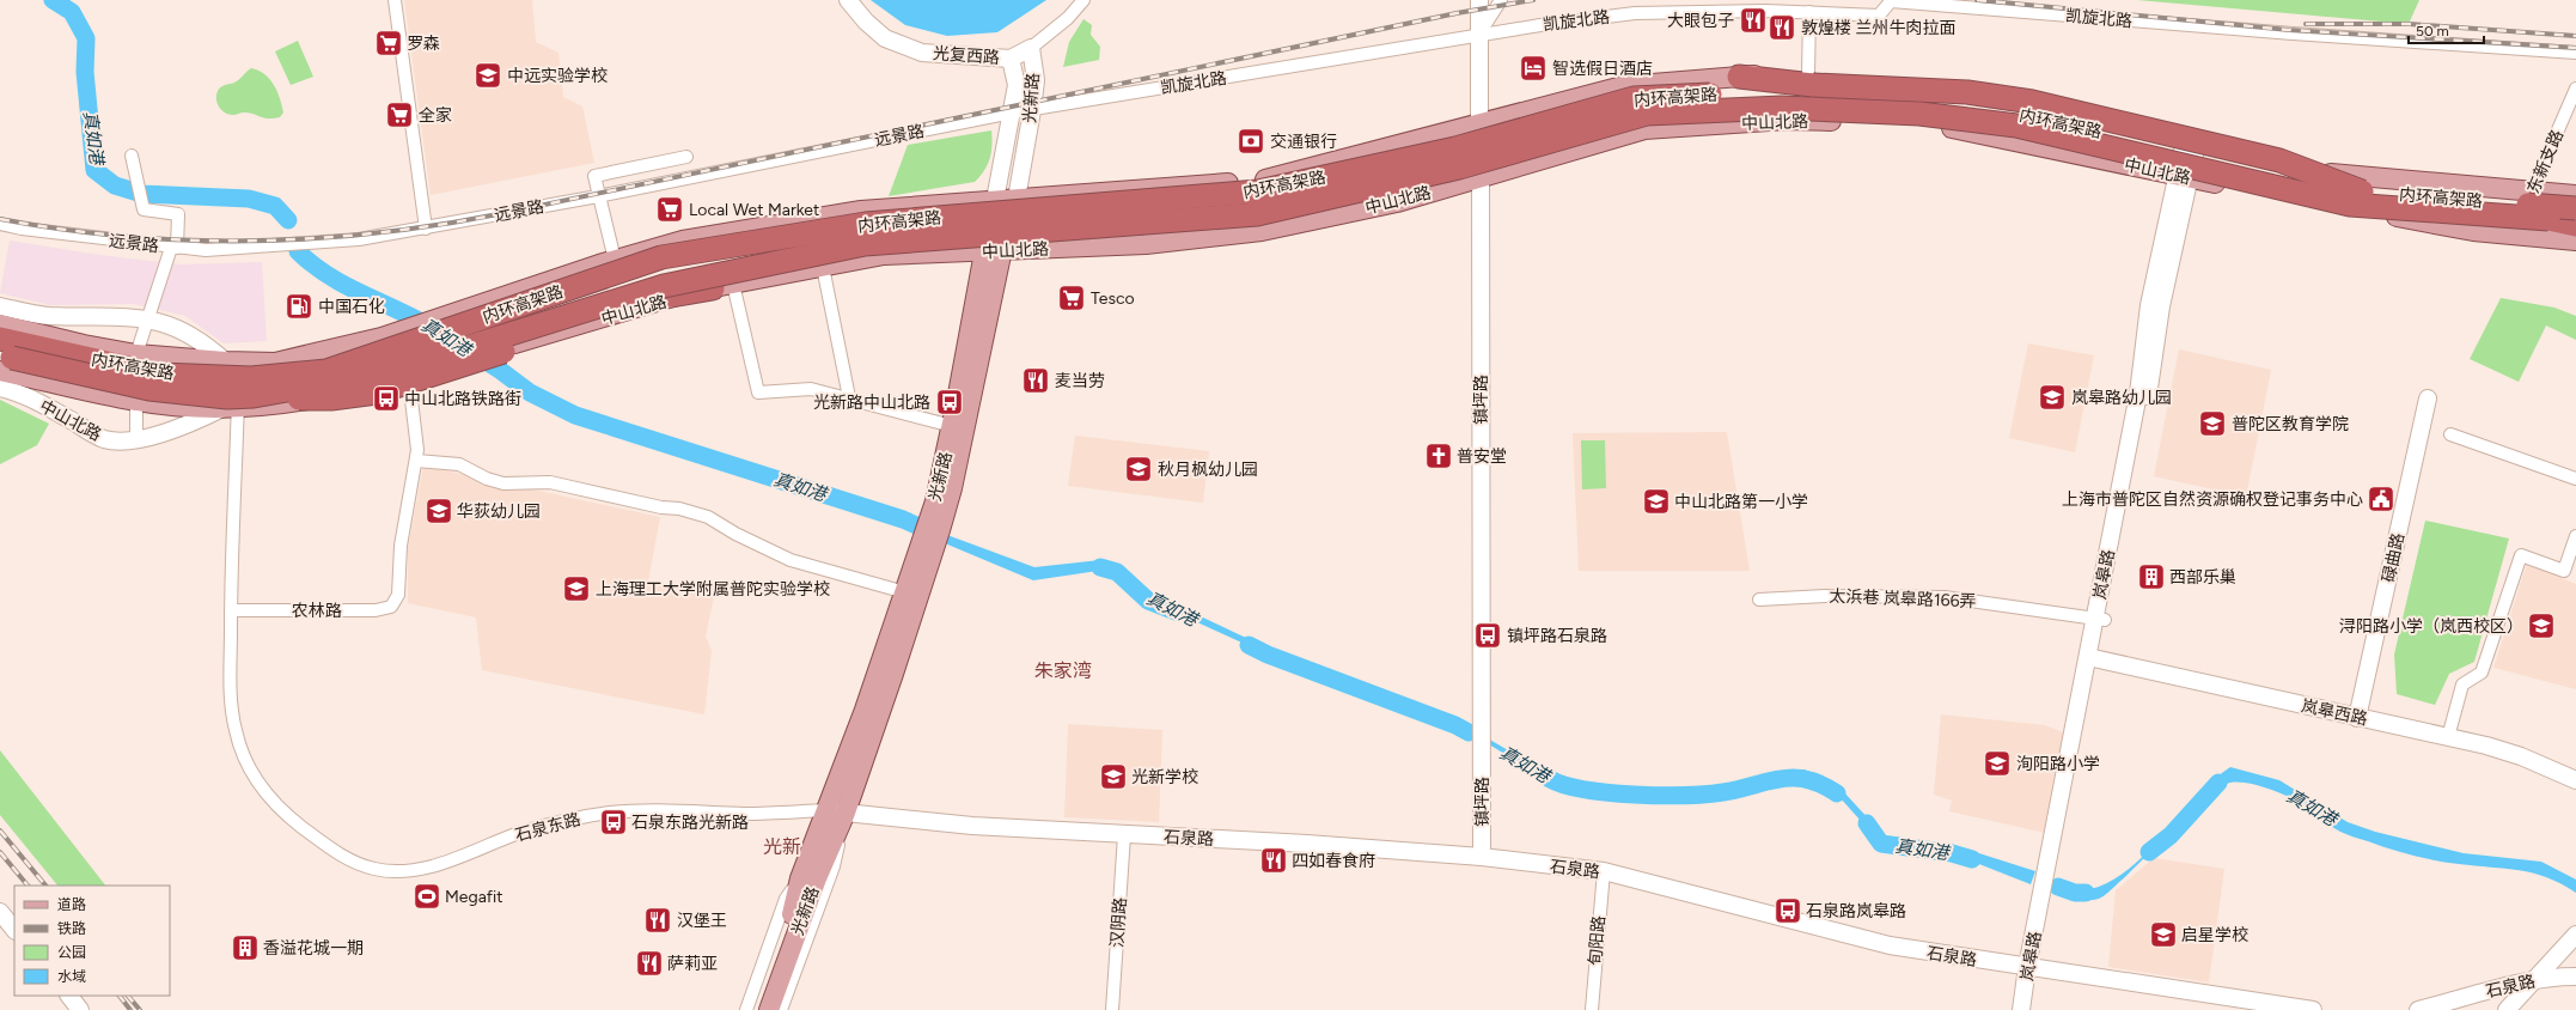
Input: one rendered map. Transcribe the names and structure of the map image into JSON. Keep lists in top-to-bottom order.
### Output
{
  "streets": {
    "highway": ["内环高架路"],
    "main road": ["光新路", "中山北路"],
    "street": [
      "凯旋北路",
      "光复西路",
      "远景路",
      "东新支路",
      "镇坪路",
      "碌曲路",
      "岚皋路",
      "太浜巷 岚皋路166弄",
      "农林路",
      "岚皋西路",
      "石泉东路",
      "石泉路",
      "汉阴路",
      "旬阳路"
    ]
  },
  "crossings": [
    ["凯旋北路", "光新路"],
    ["凯旋北路", "远景路"],
    ["凯旋北路", "镇坪路"],
    ["光复西路", "光新路"],
    ["内环高架路", "中山北路"],
    ["光新路", "中山北路"],
    ["光新路", "远景路"],
    ["光新路", "石泉东路"],
    ["光新路", "石泉路"],
    ["中山北路", "东新支路"],
    ["中山北路", "镇坪路"],
    ["中山北路", "岚皋路"],
    ["中山北路", "农林路"],
    ["镇坪路", "石泉路"],
    ["碌曲路", "岚皋西路"],
    ["岚皋路", "太浜巷 岚皋路166弄"],
    ["岚皋路", "岚皋西路"],
    ["岚皋路", "石泉路"],
    ["农林路", "石泉东路"],
    ["石泉东路", "石泉路"],
    ["石泉路", "汉阴路"],
    ["石泉路", "旬阳路"]
  ],
  "districts": ["朱家湾", "光新"],
  "water": ["真如港"],
  "places": {
    "restaurant": [
      "大眼包子",
      "敦煌楼 兰州牛肉拉面",
      "麦当劳",
      "四如春食府",
      "汉堡王",
      "萨莉亚"
    ],
    "supermarket": [
      "罗森",
      "全家",
      "Local Wet Market",
      "Tesco"
    ],
    "hotel": ["智选假日酒店"],
    "school or university": [
      "中远实验学校",
      "岚皋路幼儿园",
      "普陀区教育学院",
      "秋月枫幼儿园",
      "中山北路第一小学",
      "华荻幼儿园",
      "上海理工大学附属普陀实验学校",
      "浔阳路小学（岚西校区）",
      "洵阳路小学",
      "光新学校",
      "启星学校"
    ],
    "bank": ["交通银行"],
    "fuel station": ["中国石化"],
    "bus stop": [
      "中山北路铁路街",
      "光新路中山北路",
      "镇坪路石泉路",
      "石泉东路光新路",
      "石泉路岚皋路"
    ],
    "church": ["普安堂"],
    "public building": ["上海市普陀区自然资源确权登记事务中心"],
    "building": ["西部乐巢", "香溢花城一期"],
    "sports": ["Megafit"]
  },
  "legend": [
    "道路",
    "铁路",
    "公园",
    "水域"
  ],
  "scale_bar": "50 m"
}
